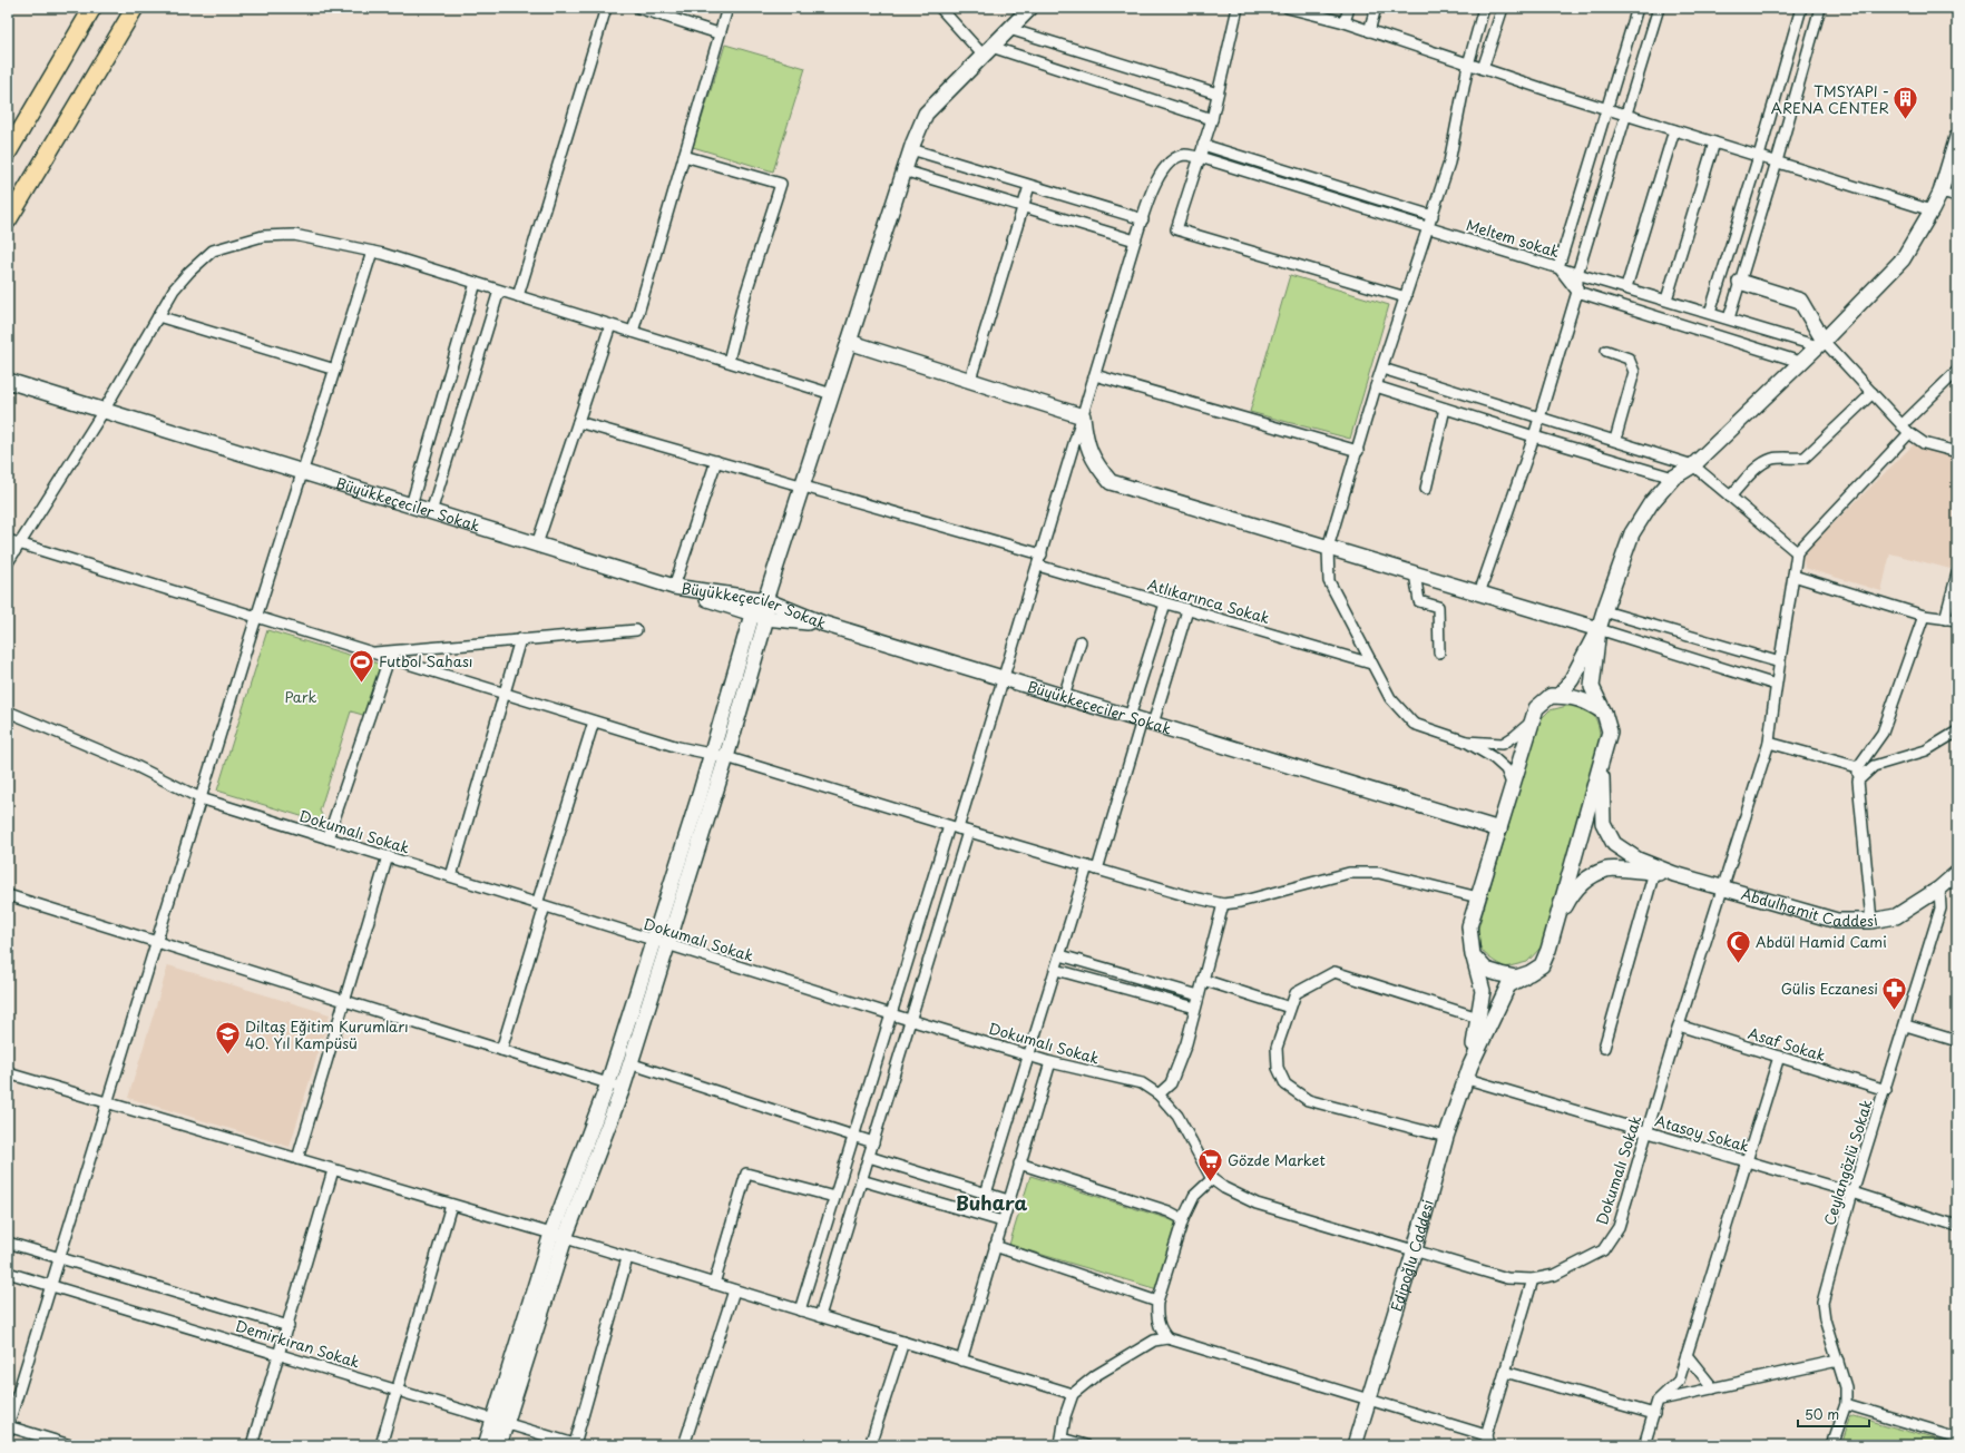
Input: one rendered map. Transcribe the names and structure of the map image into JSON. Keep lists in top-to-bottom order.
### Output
{
  "streets": {
    "street": [
      "Meltem sokak",
      "Büyükkeçeciler Sokak",
      "Atlıkarınca Sokak",
      "Dokumalı Sokak",
      "Abdulhamit Caddesi",
      "Asaf Sokak",
      "Atasoy Sokak",
      "Ceylangözlü Sokak",
      "Edipoğlu Caddesi",
      "Demirkıran Sokak"
    ]
  },
  "crossings": [
    ["Dokumalı Sokak", "Abdulhamit Caddesi"],
    ["Dokumalı Sokak", "Asaf Sokak"],
    ["Dokumalı Sokak", "Atasoy Sokak"],
    ["Dokumalı Sokak", "Edipoğlu Caddesi"],
    ["Abdulhamit Caddesi", "Ceylangözlü Sokak"],
    ["Asaf Sokak", "Ceylangözlü Sokak"],
    ["Atasoy Sokak", "Ceylangözlü Sokak"],
    ["Atasoy Sokak", "Edipoğlu Caddesi"]
  ],
  "districts": ["Buhara"],
  "parks": ["Park"],
  "places": {
    "building": ["TMSYAPI - ARENA CENTER"],
    "sports": ["Futbol Sahası"],
    "mosque": ["Abdül Hamid Cami"],
    "pharmacy": ["Gülis Eczanesi"],
    "school or university": ["Diltaş Eğitim Kurumları 40. Yıl Kampüsü"],
    "supermarket": ["Gözde Market"]
  },
  "scale_bar": "50 m"
}
